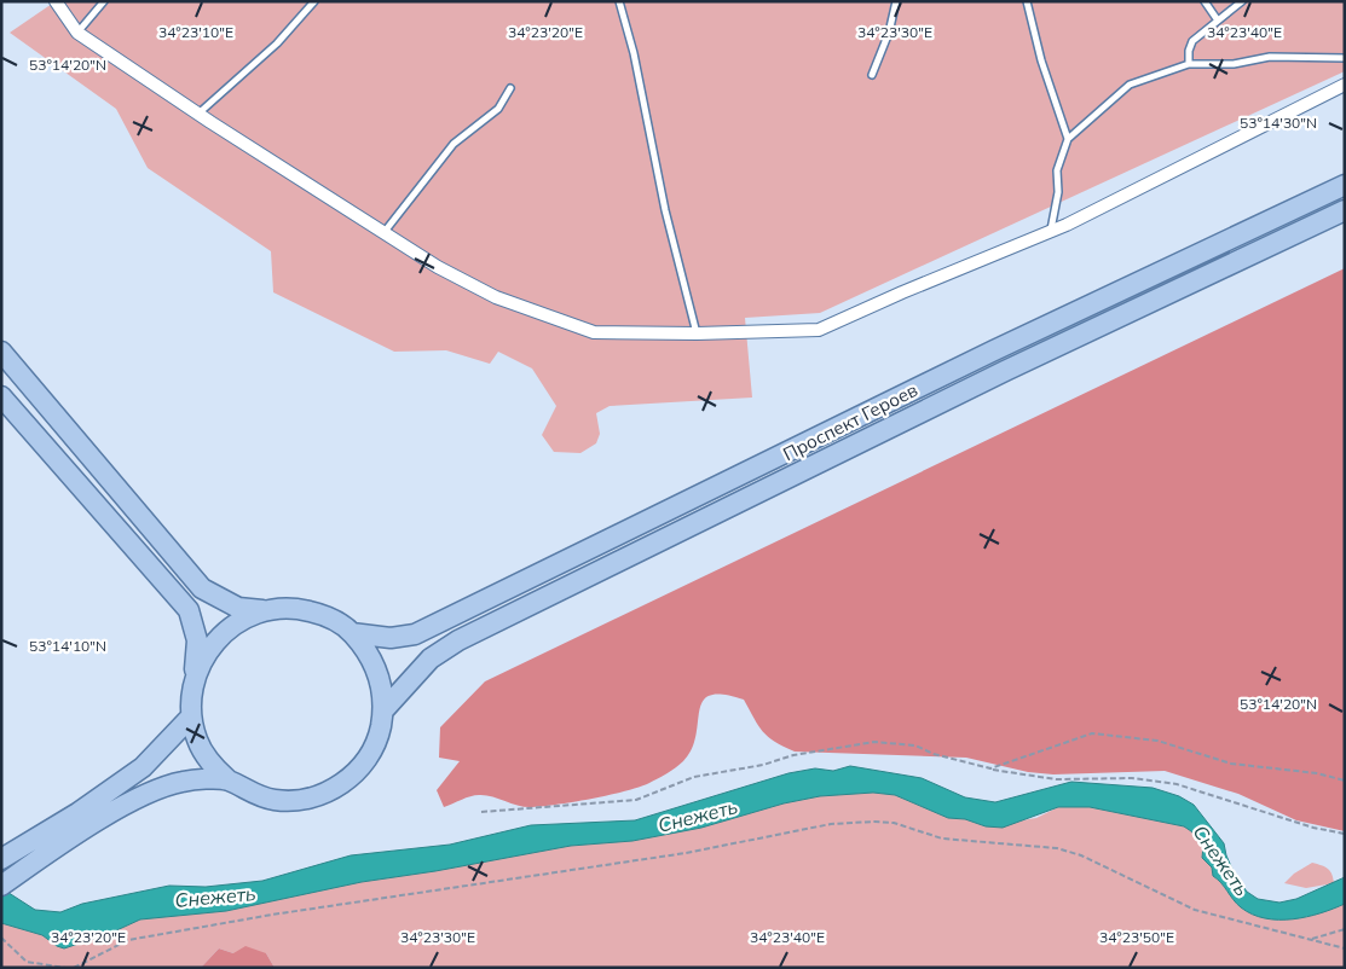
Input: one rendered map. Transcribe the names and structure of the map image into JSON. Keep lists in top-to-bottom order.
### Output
{
  "streets": {
    "main road": ["Проспект Героев"]
  },
  "water": ["Снежеть"],
  "coordinates": [
    "34°23'10\"E",
    "34°23'20\"E",
    "34°23'30\"E",
    "34°23'40\"E",
    "53°14'20\"N",
    "53°14'30\"N",
    "53°14'10\"N",
    "34°23'50\"E"
  ]
}
